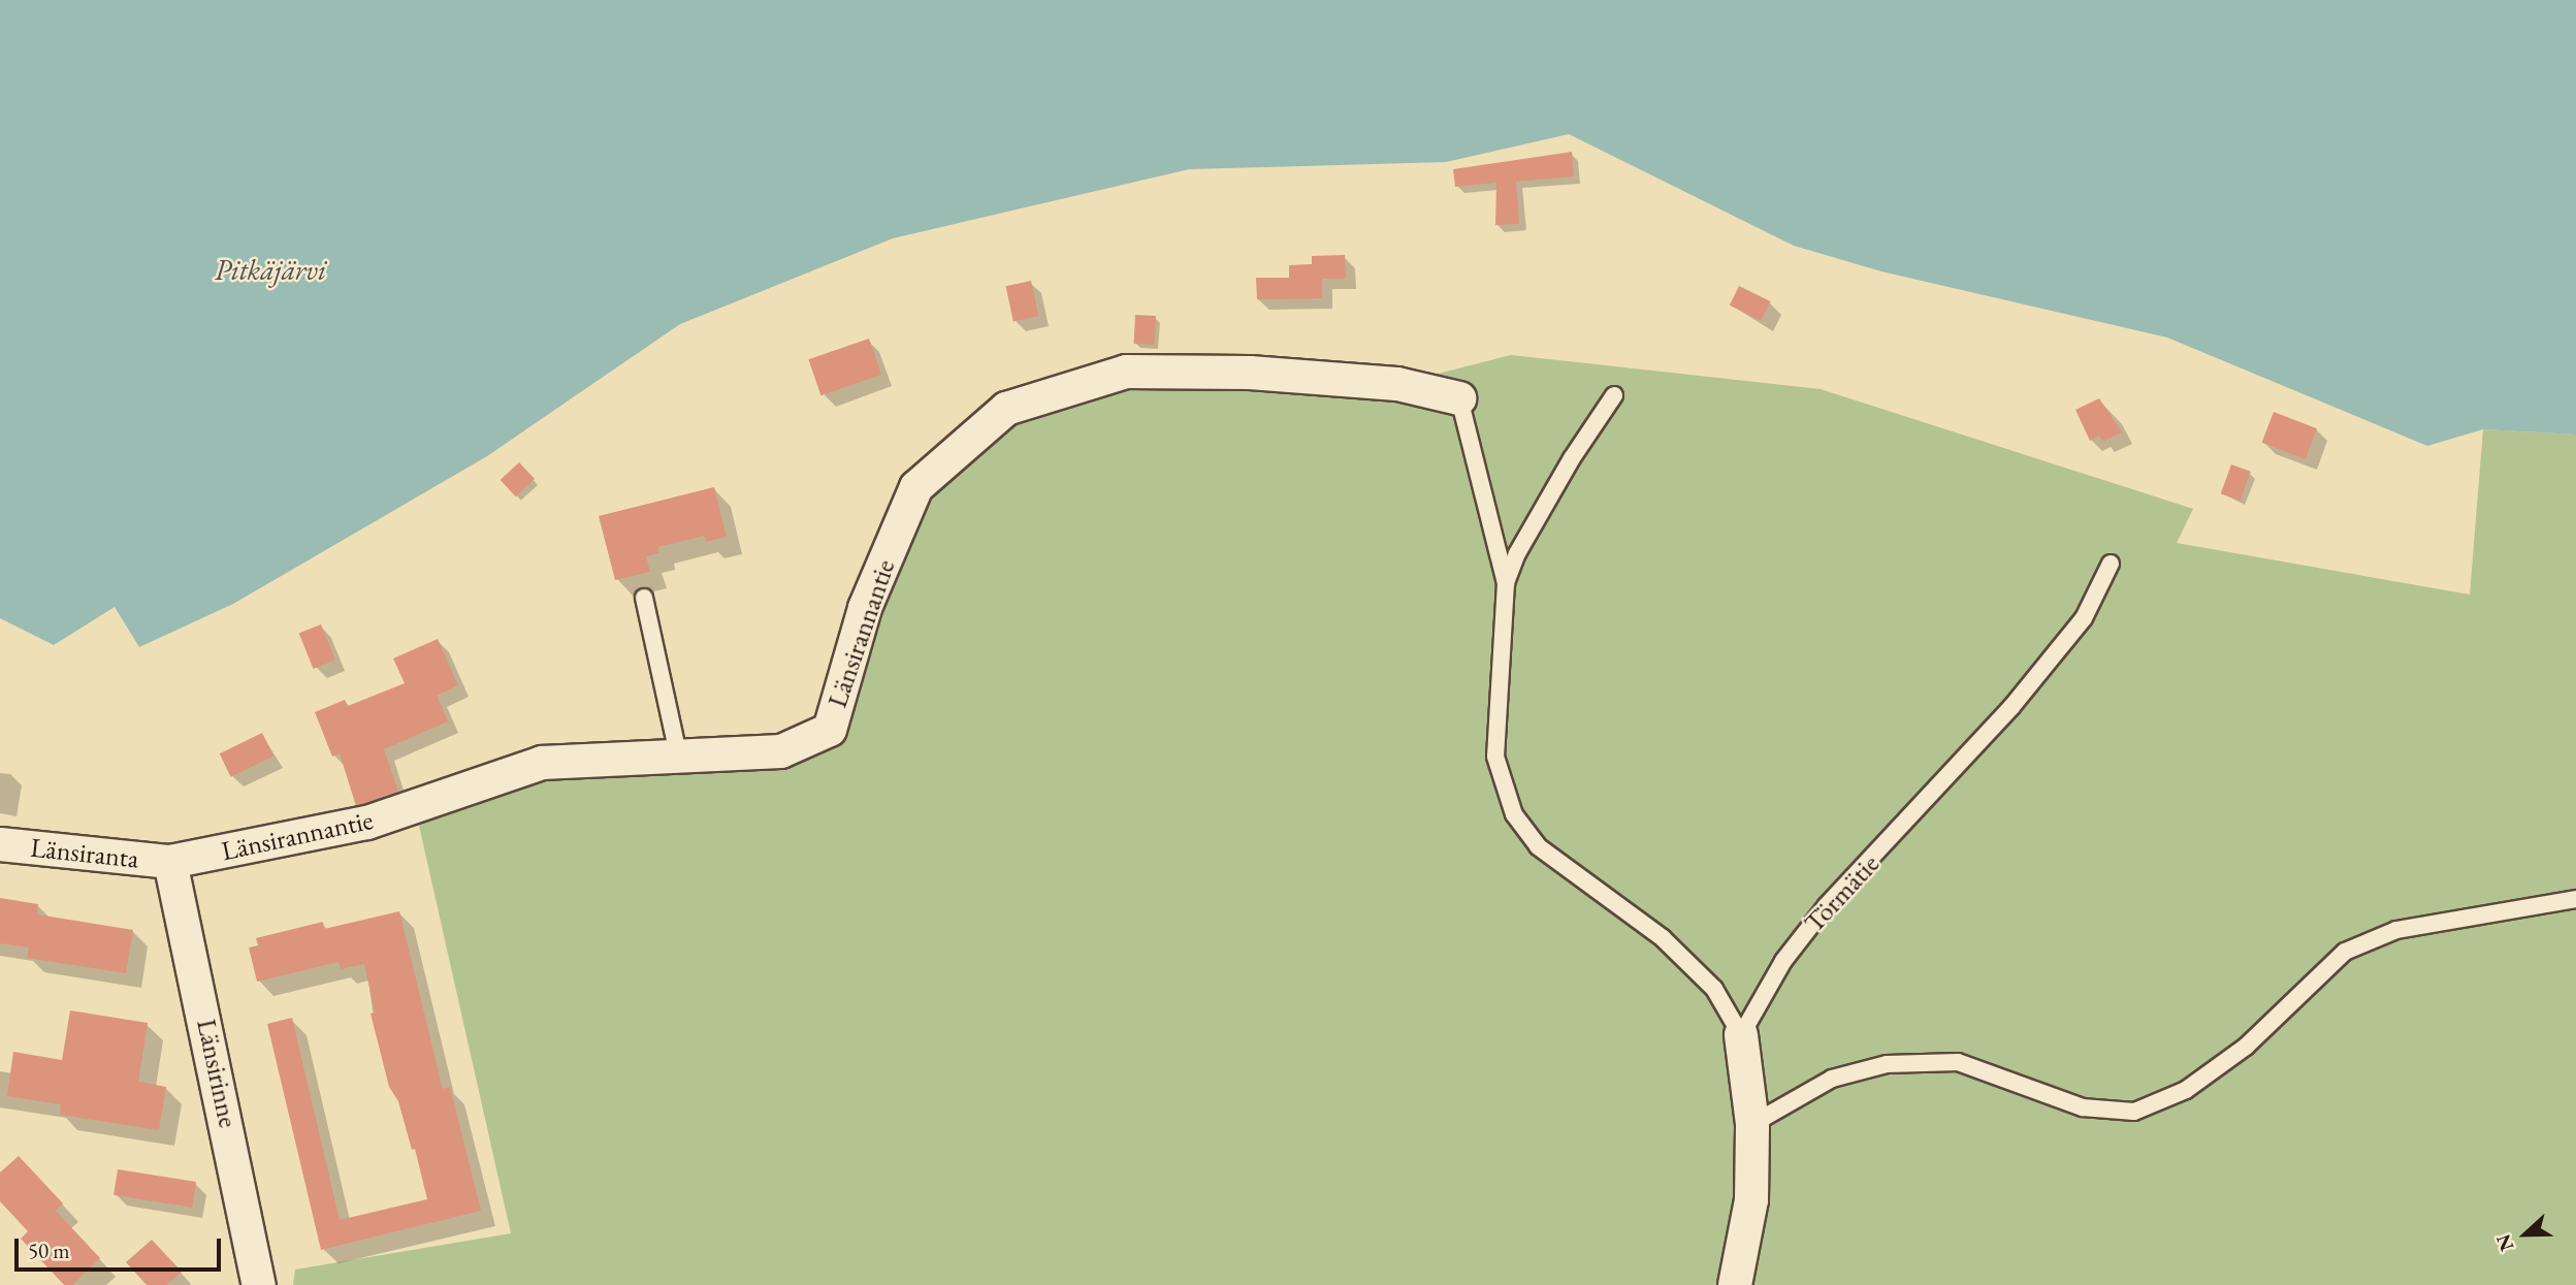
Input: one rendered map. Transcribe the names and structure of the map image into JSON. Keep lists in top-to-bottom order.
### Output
{
  "streets": {
    "street": ["Länsirannantie", "Länsiranta", "Länsirinne"],
    "lane": ["Törmätie"]
  },
  "crossings": [
    ["Länsirannantie", "Länsiranta"],
    ["Länsirannantie", "Länsirinne"],
    ["Länsiranta", "Länsirinne"]
  ],
  "water": ["Pitkäjärvi"],
  "scale_bar": "50 m",
  "north": "left"
}
